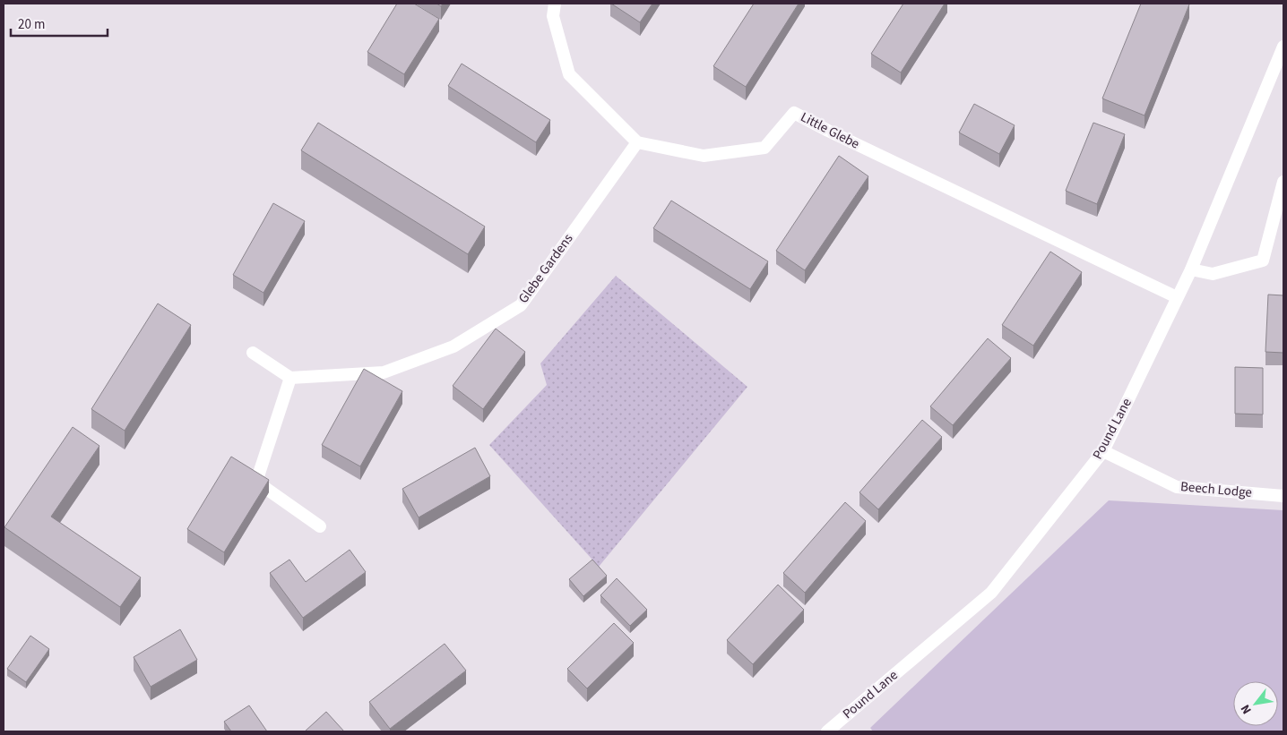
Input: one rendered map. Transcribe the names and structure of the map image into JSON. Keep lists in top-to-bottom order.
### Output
{
  "streets": {
    "street": [
      "Little Glebe",
      "Glebe Gardens",
      "Pound Lane",
      "Beech Lodge"
    ]
  },
  "crossings": [
    ["Little Glebe", "Glebe Gardens"],
    ["Little Glebe", "Pound Lane"],
    ["Pound Lane", "Beech Lodge"]
  ],
  "scale_bar": "20 m",
  "north": "bottom left"
}
